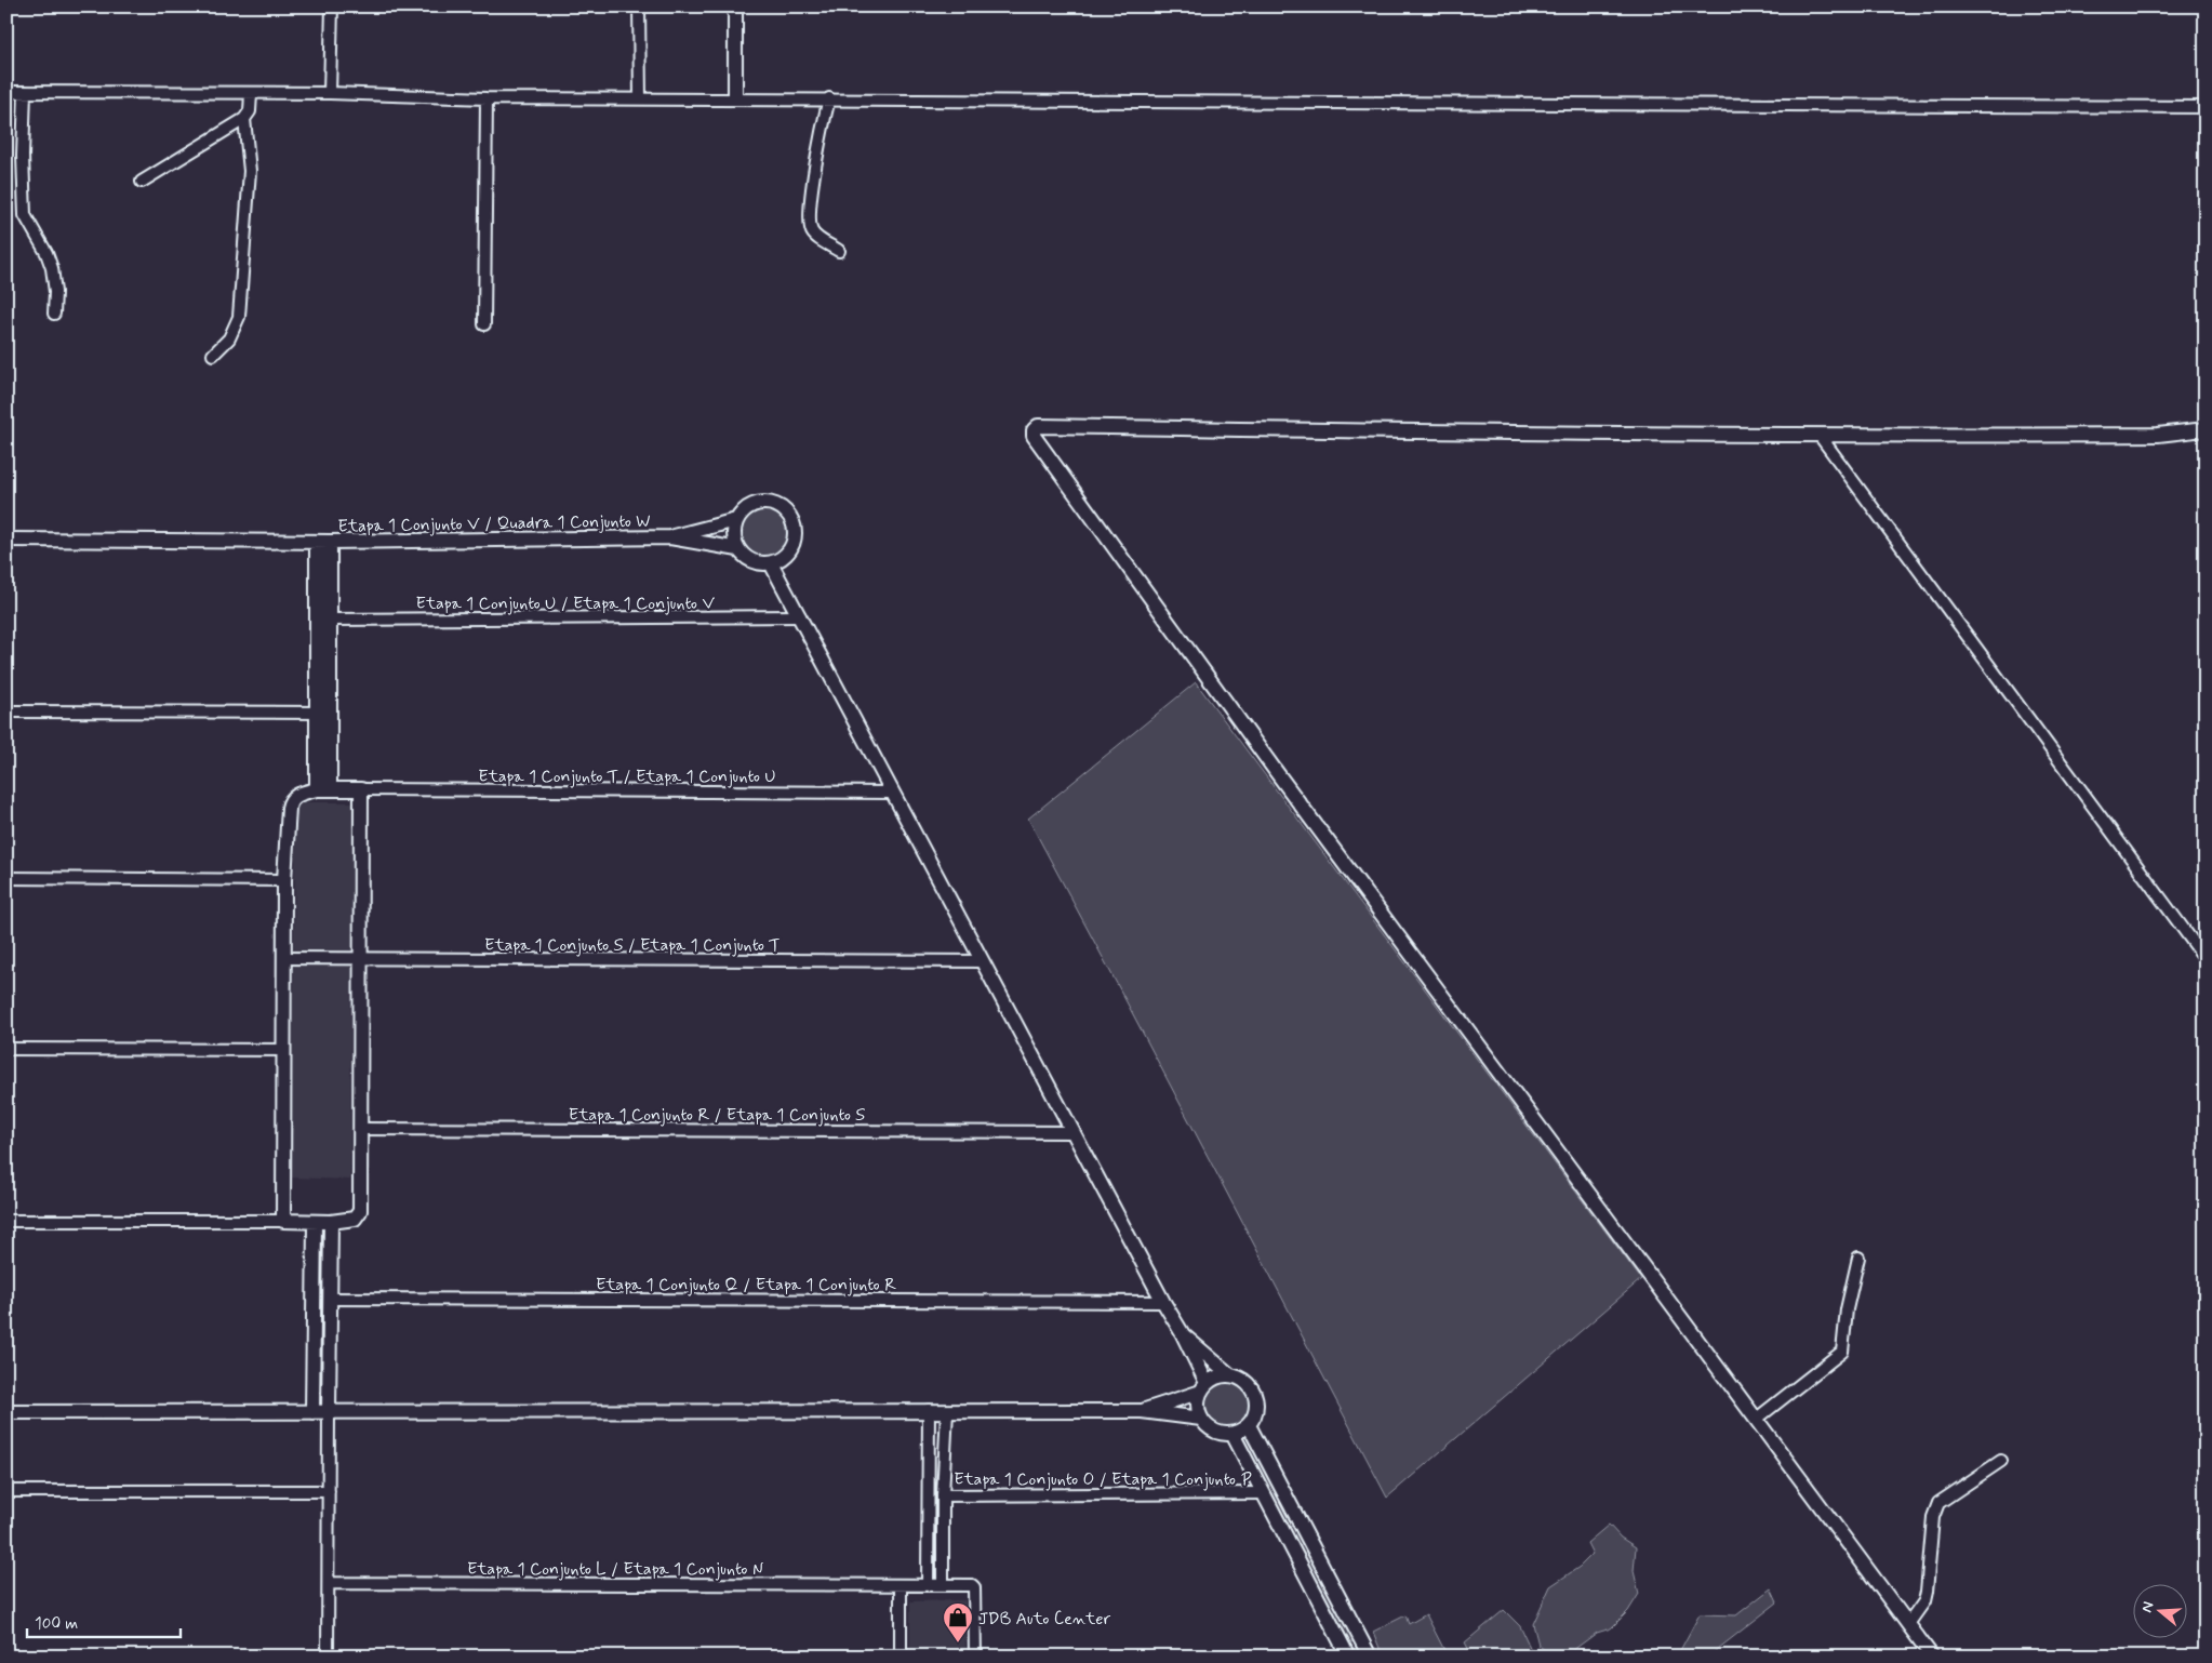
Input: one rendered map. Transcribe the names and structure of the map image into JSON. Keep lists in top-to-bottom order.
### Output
{
  "streets": {
    "street": [
      "Etapa 1 Conjunto V / Quadra 1 Conjunto W",
      "Etapa 1 Conjunto U / Etapa 1 Conjunto V",
      "Etapa 1 Conjunto T / Etapa 1 Conjunto U",
      "Etapa 1 Conjunto S / Etapa 1 Conjunto T",
      "Etapa 1 Conjunto R / Etapa 1 Conjunto S",
      "Etapa 1 Conjunto Q / Etapa 1 Conjunto R",
      "Etapa 1 Conjunto O / Etapa 1 Conjunto P",
      "Etapa 1 Conjunto L / Etapa 1 Conjunto N"
    ]
  },
  "places": {
    "shop": ["JDB Auto Center"]
  },
  "scale_bar": "100 m",
  "north": "left"
}
